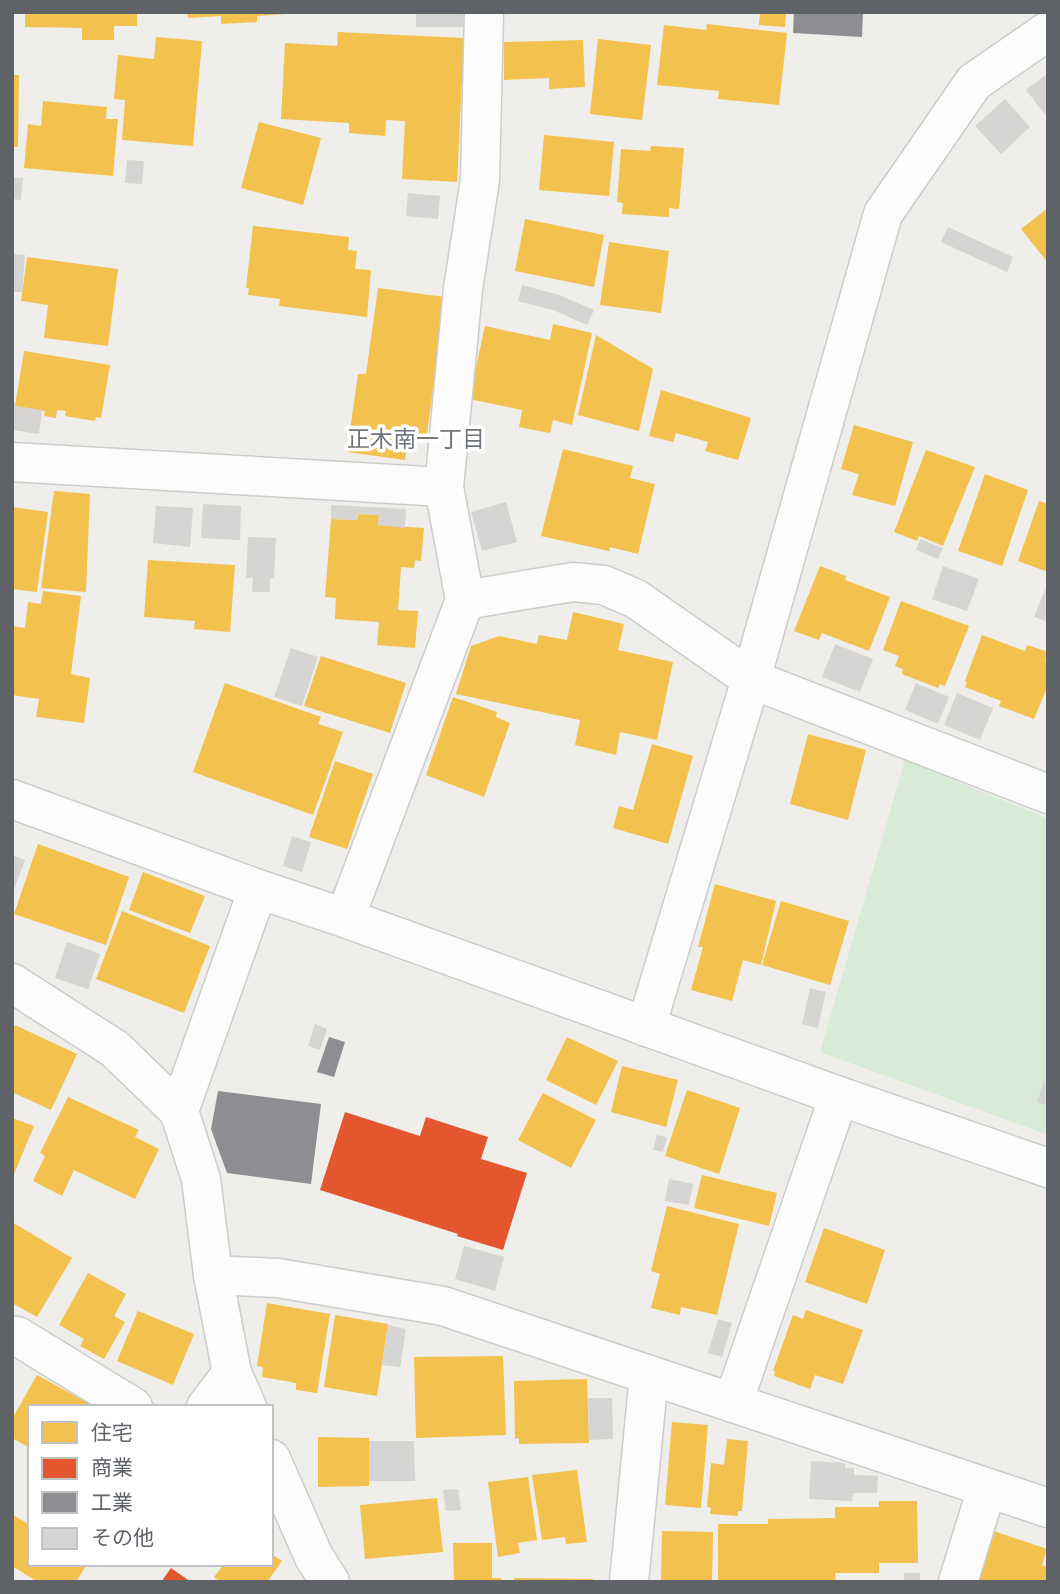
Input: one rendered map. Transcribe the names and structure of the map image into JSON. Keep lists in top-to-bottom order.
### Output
{
  "districts": ["正木南一丁目"],
  "legend": [
    "住宅",
    "商業",
    "工業",
    "その他"
  ]
}
